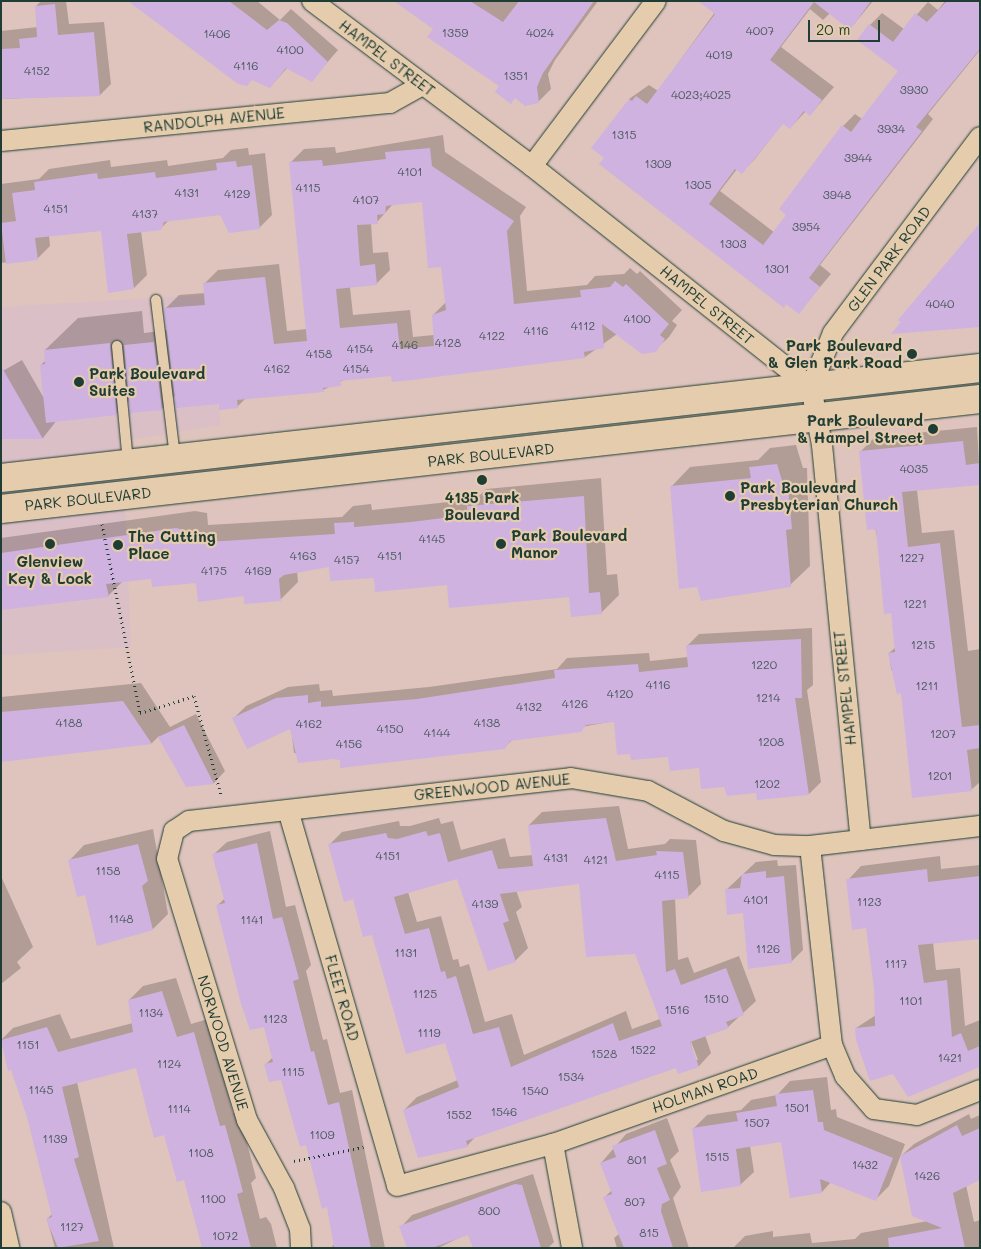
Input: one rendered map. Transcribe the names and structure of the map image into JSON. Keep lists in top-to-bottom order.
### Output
{
  "streets": {
    "main road": ["PARK BOULEVARD"],
    "street": [
      "HAMPEL STREET",
      "RANDOLPH AVENUE",
      "GLEN PARK ROAD",
      "GREENWOOD AVENUE",
      "FLEET ROAD",
      "NORWOOD AVENUE",
      "HOLMAN ROAD"
    ]
  },
  "crossings": [
    ["HAMPEL STREET", "RANDOLPH AVENUE"],
    ["HAMPEL STREET", "GLEN PARK ROAD"],
    ["HAMPEL STREET", "PARK BOULEVARD"],
    ["HAMPEL STREET", "GREENWOOD AVENUE"],
    ["GLEN PARK ROAD", "PARK BOULEVARD"],
    ["GREENWOOD AVENUE", "FLEET ROAD"],
    ["GREENWOOD AVENUE", "NORWOOD AVENUE"],
    ["FLEET ROAD", "HOLMAN ROAD"]
  ],
  "places": [
    "Park Boulevard & Glen Park Road",
    "Park Boulevard Suites",
    "Park Boulevard & Hampel Street",
    "4135 Park Boulevard",
    "Park Boulevard Presbyterian Church",
    "Glenview Key & Lock",
    "Park Boulevard Manor",
    "The Cutting Place"
  ],
  "house_numbers": [
    "4007",
    "1359",
    "4024",
    "1406",
    "4100",
    "4019",
    "4116",
    "4152",
    "1351",
    "3930",
    "4023;4025",
    "3934",
    "1315",
    "3944",
    "1309",
    "4101",
    "1305",
    "4115",
    "4131",
    "4129",
    "3948",
    "4107",
    "4151",
    "4137",
    "3954",
    "1303",
    "1301",
    "4040",
    "4100",
    "4112",
    "4116",
    "4122",
    "4128",
    "4146",
    "4154",
    "4158",
    "4162",
    "4154",
    "4035",
    "4145",
    "4163",
    "4151",
    "1227",
    "4157",
    "4175",
    "4169",
    "1221",
    "1215",
    "1220",
    "4116",
    "1211",
    "4120",
    "1214",
    "4126",
    "4132",
    "4188",
    "4138",
    "4162",
    "4150",
    "4144",
    "1207",
    "1208",
    "4156",
    "1201",
    "1202",
    "4151",
    "4131",
    "4121",
    "1158",
    "4115",
    "4101",
    "1123",
    "4139",
    "1148",
    "1141",
    "1126",
    "1131",
    "1117",
    "1125",
    "1510",
    "1101",
    "1516",
    "1134",
    "1123",
    "1119",
    "1151",
    "1522",
    "1528",
    "1421",
    "1124",
    "1115",
    "1534",
    "1145",
    "1540",
    "1501",
    "1114",
    "1546",
    "1552",
    "1507",
    "1109",
    "1139",
    "1108",
    "1515",
    "801",
    "1432",
    "1426",
    "1100",
    "807",
    "800",
    "1127",
    "815",
    "1072"
  ],
  "scale_bar": "20 m"
}
